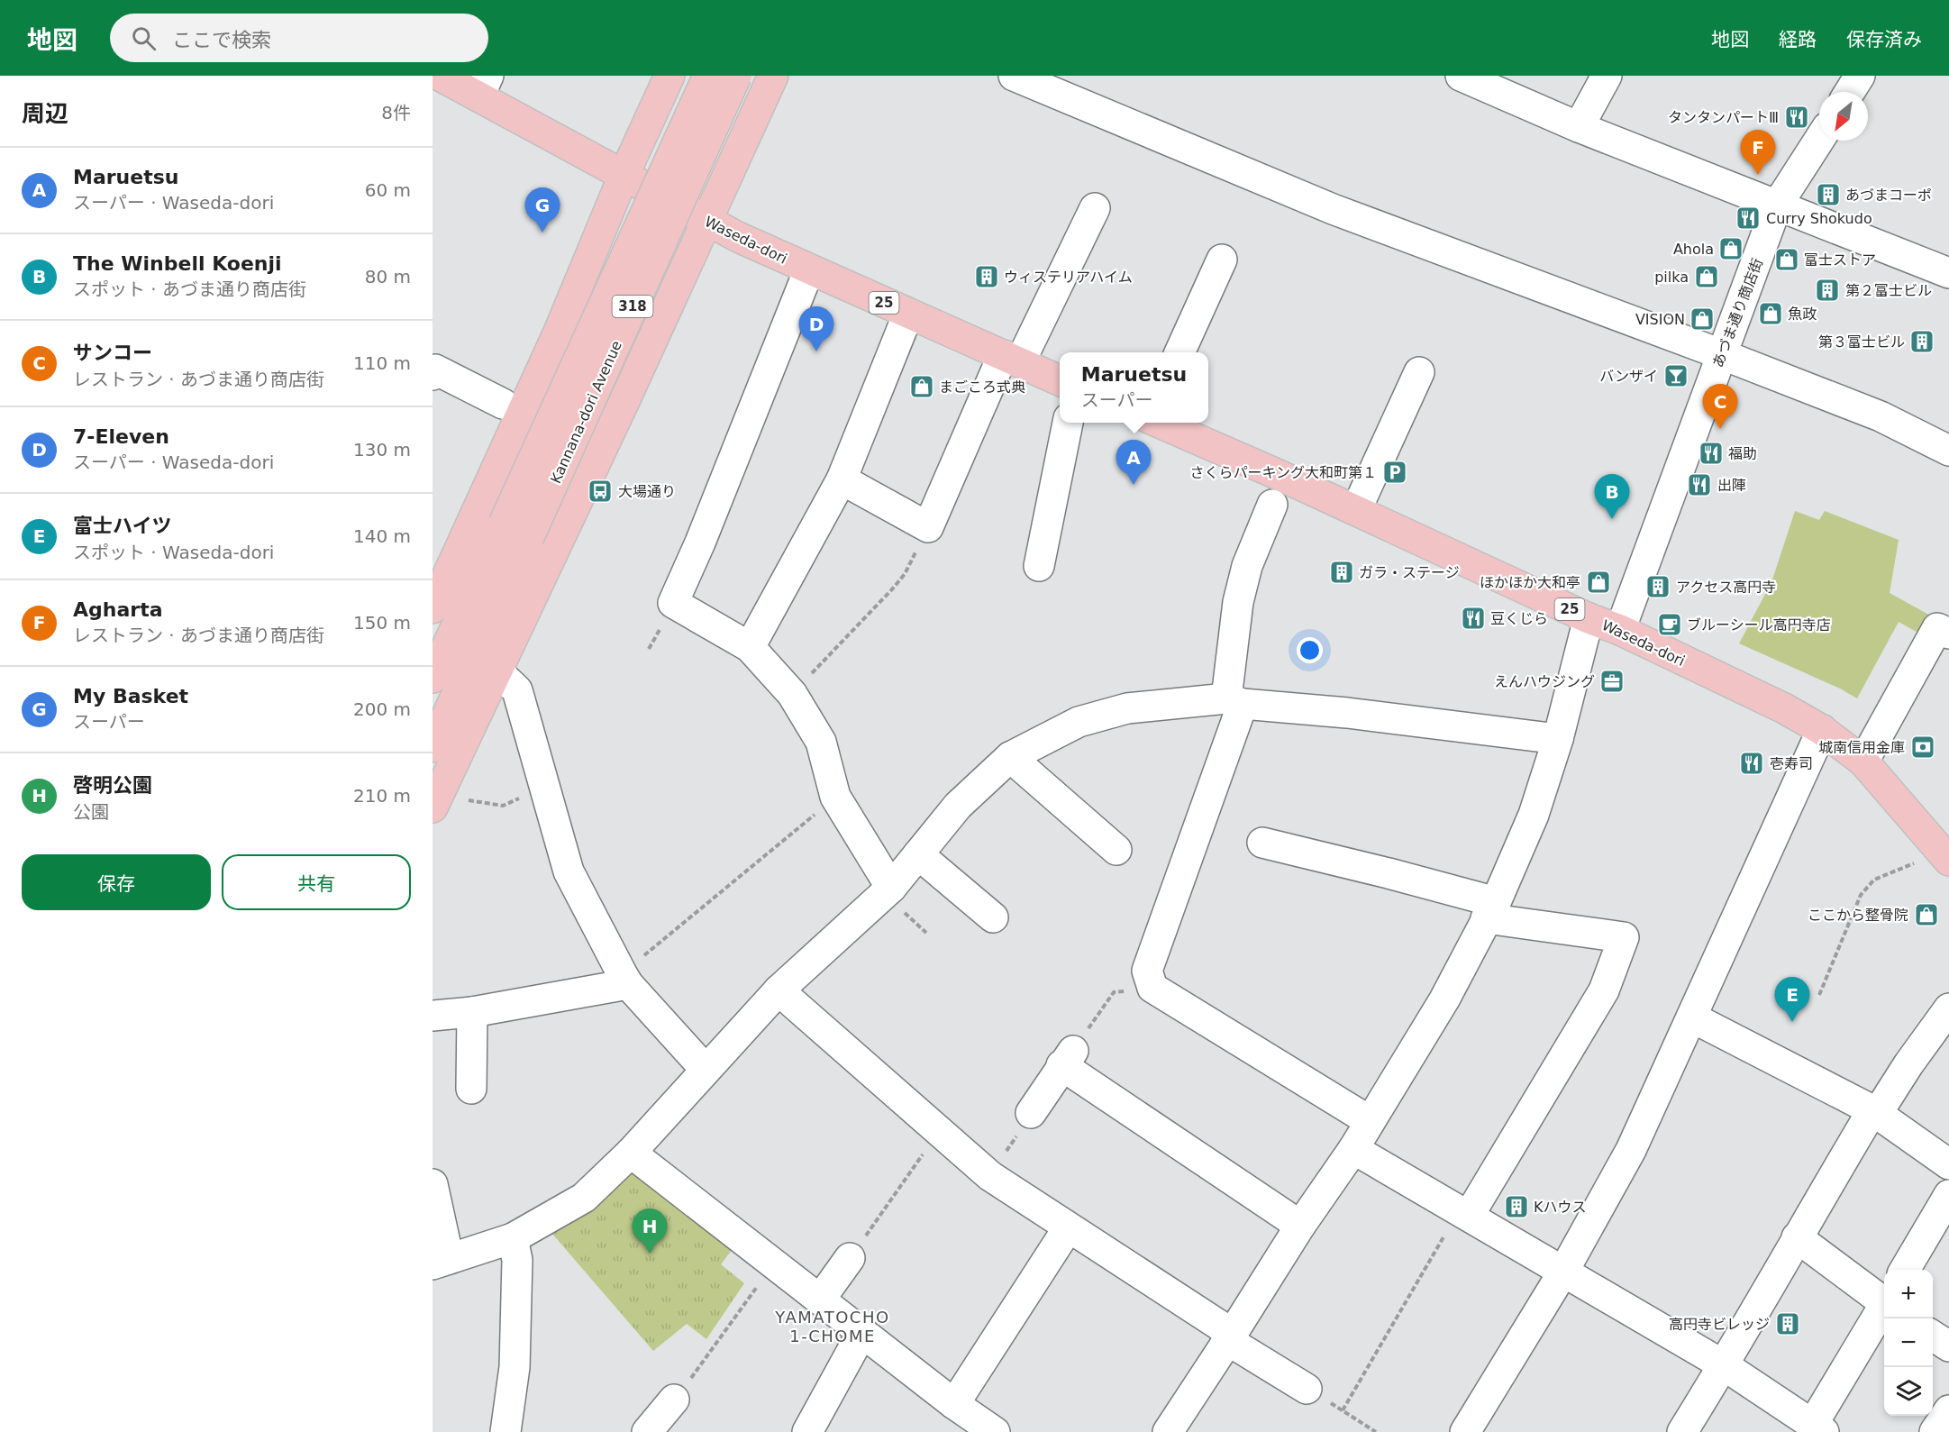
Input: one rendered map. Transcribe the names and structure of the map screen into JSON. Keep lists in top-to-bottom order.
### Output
{
  "streets": {
    "main road": [
      "Waseda-dori",
      "25",
      "318",
      "Kannana-dori Avenue"
    ],
    "street": ["あづま通り商店街"]
  },
  "crossings": [
    ["Waseda-dori", "あづま通り商店街"]
  ],
  "districts": ["YAMATOCHO 1-CHOME"],
  "places": {
    "restaurant": [
      "タンタンパートⅢ",
      "Curry Shokudo",
      "福助",
      "出陣",
      "豆くじら",
      "壱寿司"
    ],
    "building": [
      "あづまコーポ",
      "ウィステリアハイム",
      "第２富士ビル",
      "第３富士ビル",
      "ガラ・ステージ",
      "アクセス高円寺",
      "Kハウス",
      "高円寺ビレッジ"
    ],
    "shop": [
      "Ahola",
      "富士ストア",
      "pilka",
      "魚政",
      "VISION",
      "まごころ式典",
      "ほかほか大和亭",
      "ここから整骨院"
    ],
    "bar": ["バンザイ"],
    "parking": ["さくらパーキング大和町第１"],
    "bus stop": ["大場通り"],
    "cafe": ["ブルーシール高円寺店"],
    "office": ["えんハウジング"],
    "bank": ["城南信用金庫"]
  },
  "north": "bottom left",
  "page": {
    "header": "地図",
    "search": "ここで検索",
    "nav": ["地図", "経路", "保存済み"],
    "heading": ["周辺", "8件"],
    "pins": [
      "F",
      "G",
      "D",
      "C",
      "A",
      "B",
      "E",
      "H"
    ],
    "list": [
      {
        "mark": "A",
        "name": "Maruetsu",
        "note": "スーパー · Waseda-dori",
        "value": "60 m"
      },
      {
        "mark": "B",
        "name": "The Winbell Koenji",
        "note": "スポット · あづま通り商店街",
        "value": "80 m"
      },
      {
        "mark": "C",
        "name": "サンコー",
        "note": "レストラン · あづま通り商店街",
        "value": "110 m"
      },
      {
        "mark": "D",
        "name": "7-Eleven",
        "note": "スーパー · Waseda-dori",
        "value": "130 m"
      },
      {
        "mark": "E",
        "name": "富士ハイツ",
        "note": "スポット · Waseda-dori",
        "value": "140 m"
      },
      {
        "mark": "F",
        "name": "Agharta",
        "note": "レストラン · あづま通り商店街",
        "value": "150 m"
      },
      {
        "mark": "G",
        "name": "My Basket",
        "note": "スーパー",
        "value": "200 m"
      },
      {
        "mark": "H",
        "name": "啓明公園",
        "note": "公園",
        "value": "210 m"
      }
    ],
    "popup": ["Maruetsu", "スーパー"],
    "buttons": ["保存", "共有"],
    "map_buttons": ["+", "−"]
  }
}
